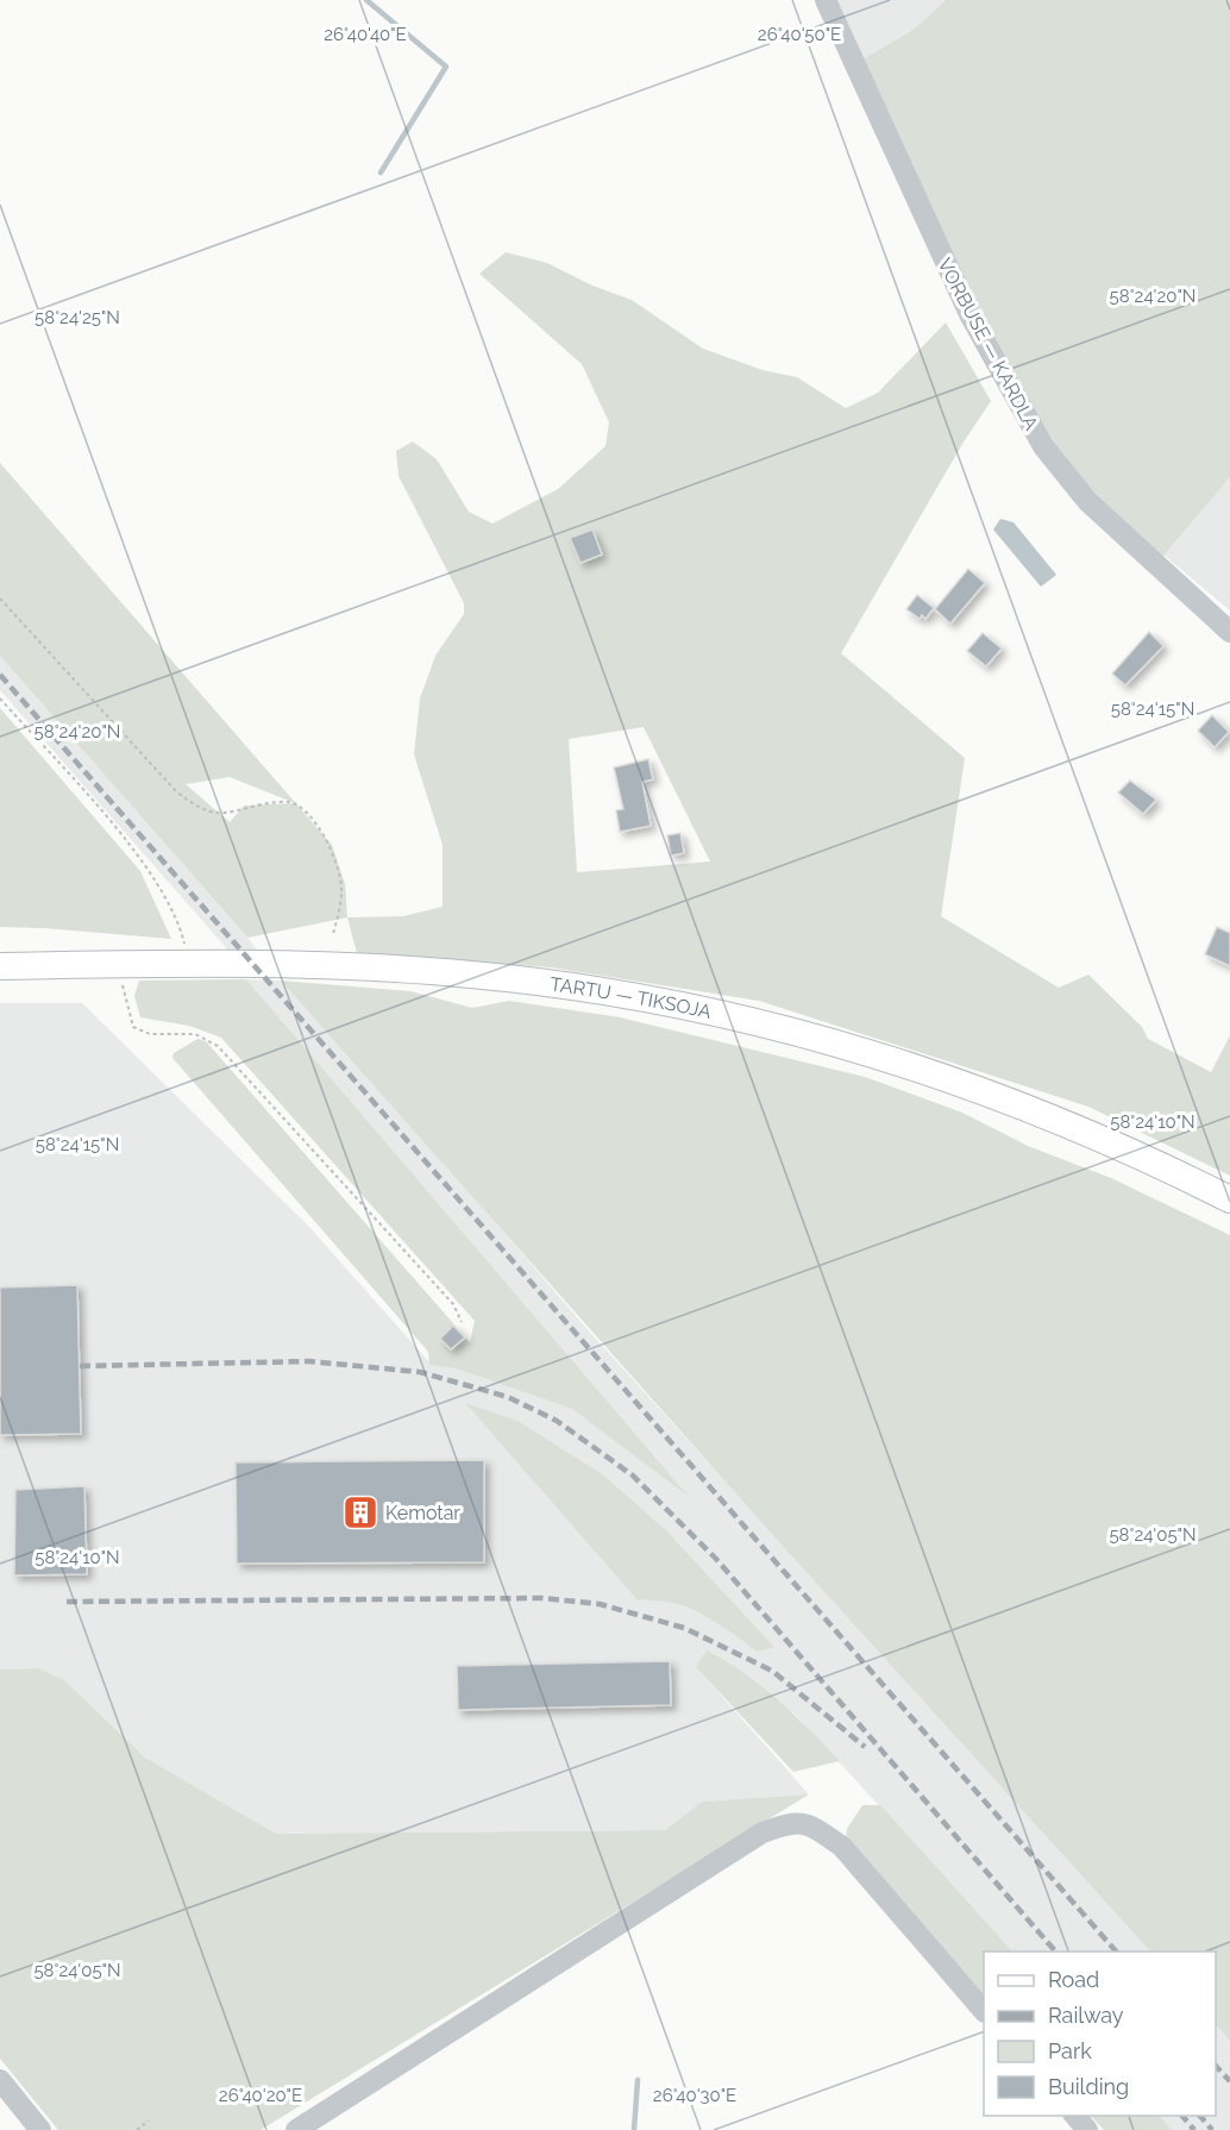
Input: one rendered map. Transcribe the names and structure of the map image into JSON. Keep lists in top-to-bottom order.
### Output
{
  "streets": {
    "main road": ["TARTU — TIKSOJA"],
    "street": ["VORBUSE — KARDLA"]
  },
  "places": {
    "building": ["Kemotar"]
  },
  "legend": [
    "Road",
    "Railway",
    "Park",
    "Building"
  ],
  "coordinates": [
    "26°40'40\"E",
    "26°40'50\"E",
    "58°24'20\"N",
    "58°24'25\"N",
    "58°24'15\"N",
    "58°24'10\"N",
    "58°24'05\"N",
    "26°40'20\"E",
    "26°40'30\"E"
  ]
}
